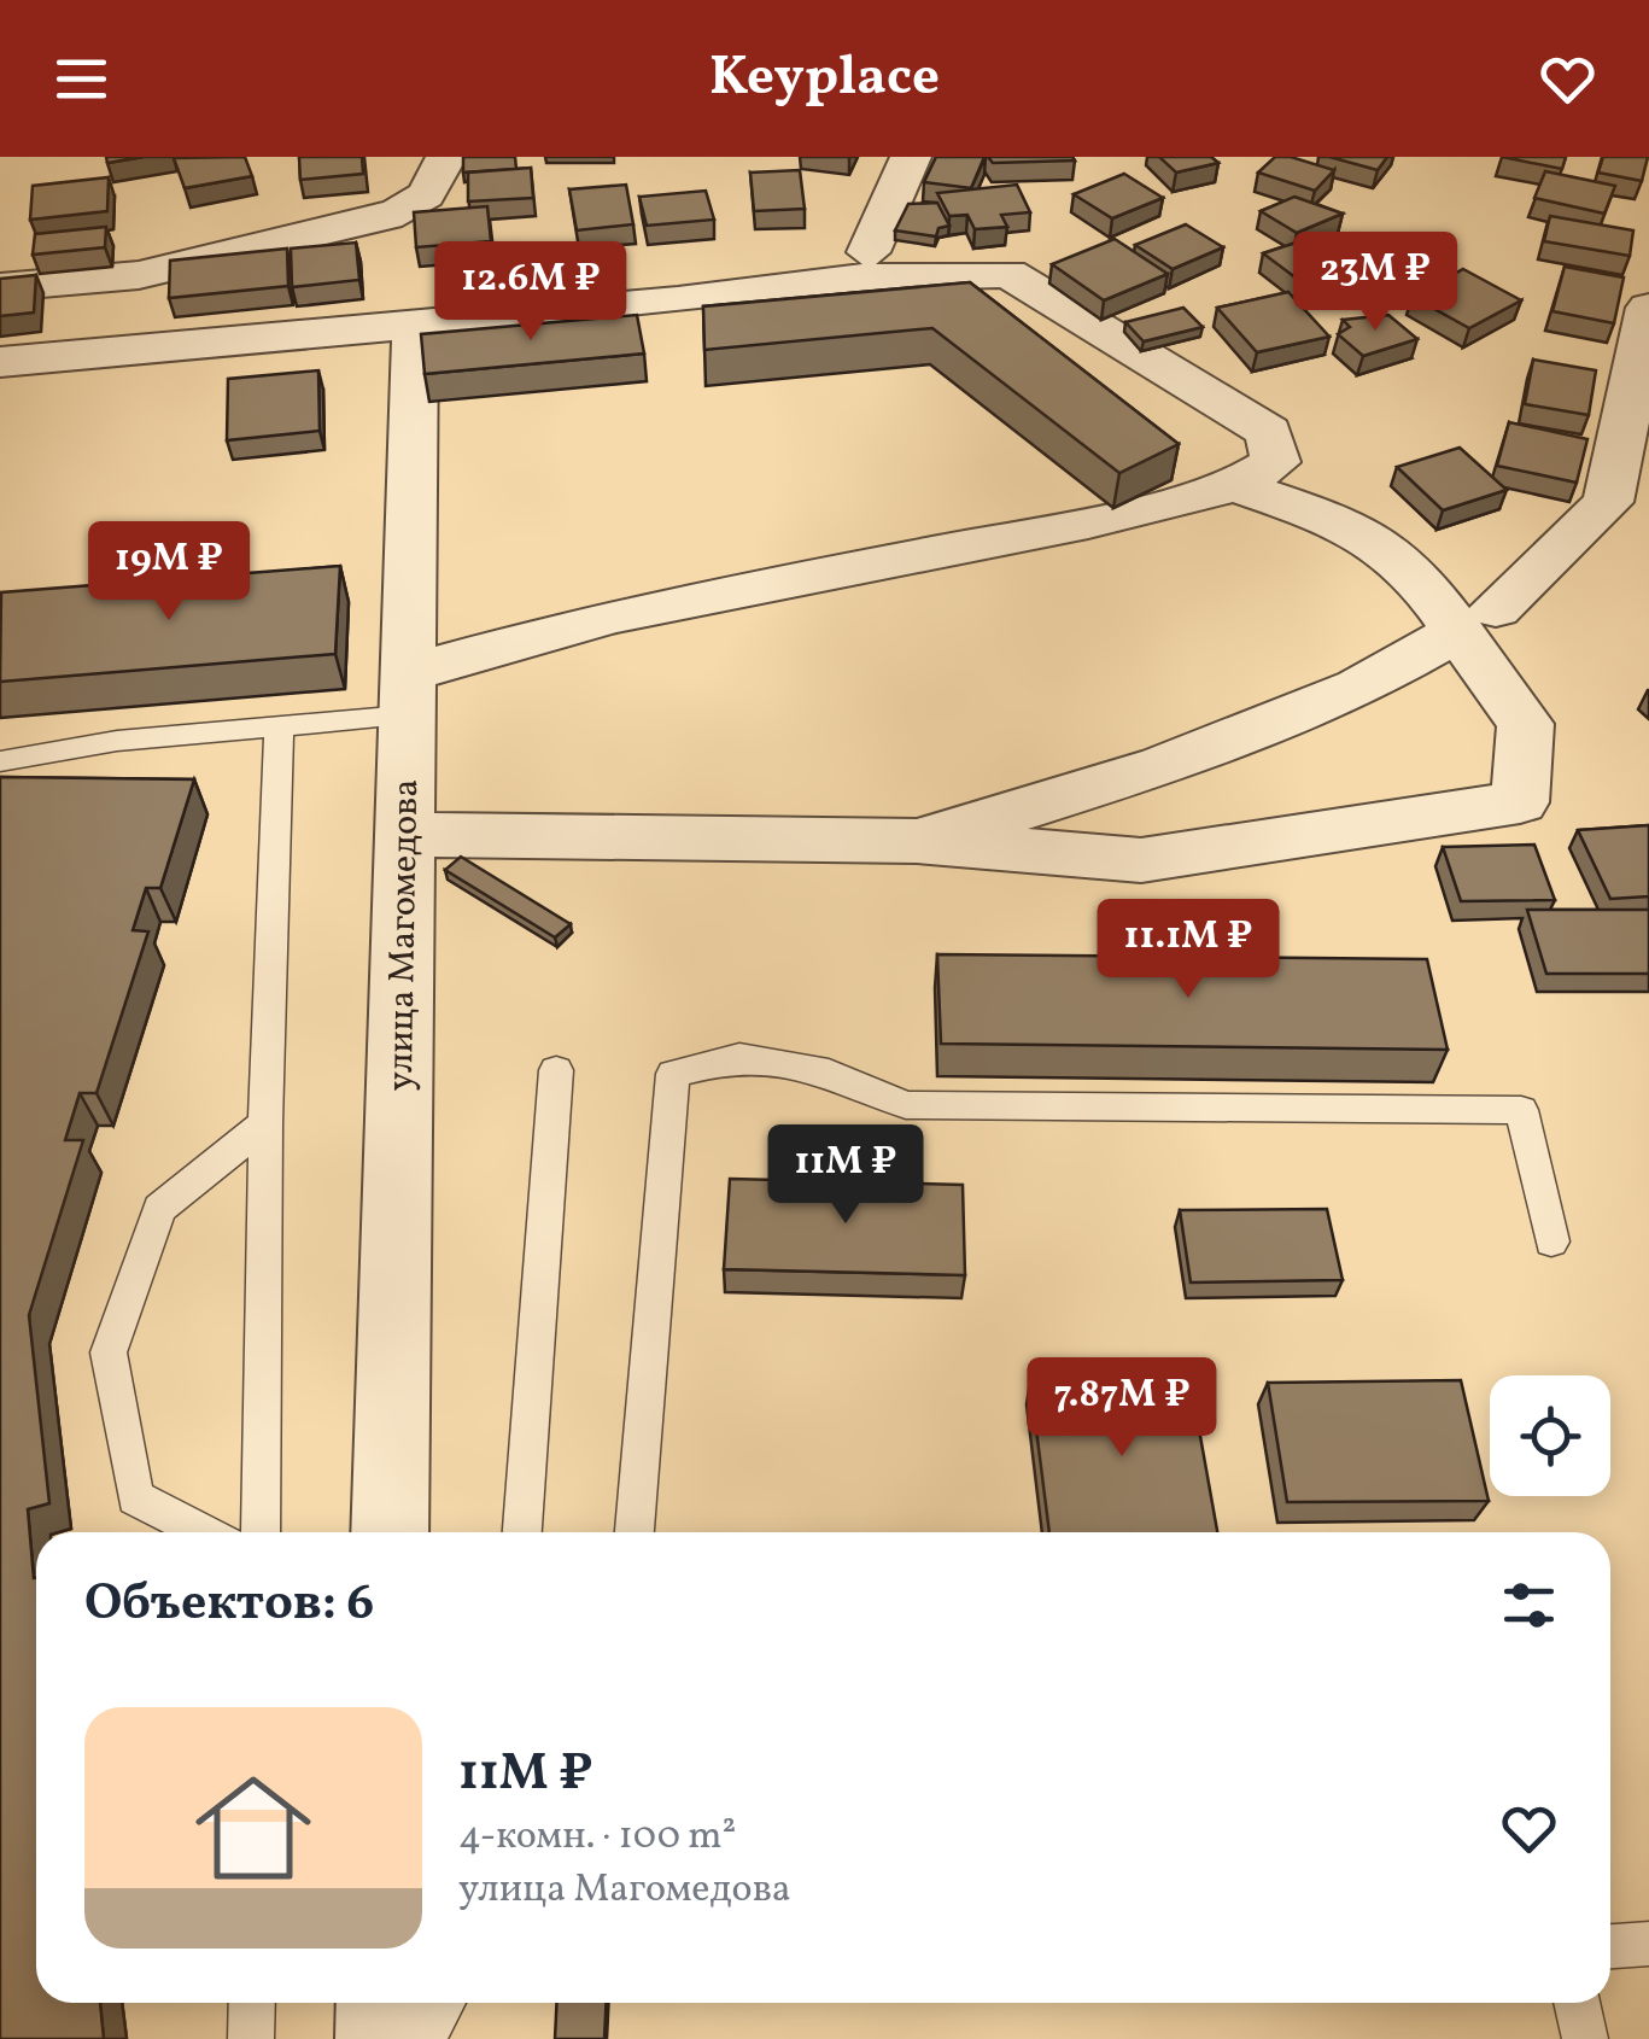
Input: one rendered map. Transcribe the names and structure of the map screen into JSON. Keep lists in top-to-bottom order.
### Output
{
  "streets": {
    "street": ["улица Магомедова"]
  },
  "page": {
    "header": "Keyplace",
    "price": [
      "23M ₽",
      "12.6M ₽",
      "19M ₽",
      "11.1M ₽",
      "11M ₽",
      "7.87M ₽"
    ],
    "heading": "Объектов: 6",
    "list": [
      {
        "name": "11M ₽",
        "note": "4-комн. · 100 m² · улица Магомедова"
      }
    ]
  }
}
